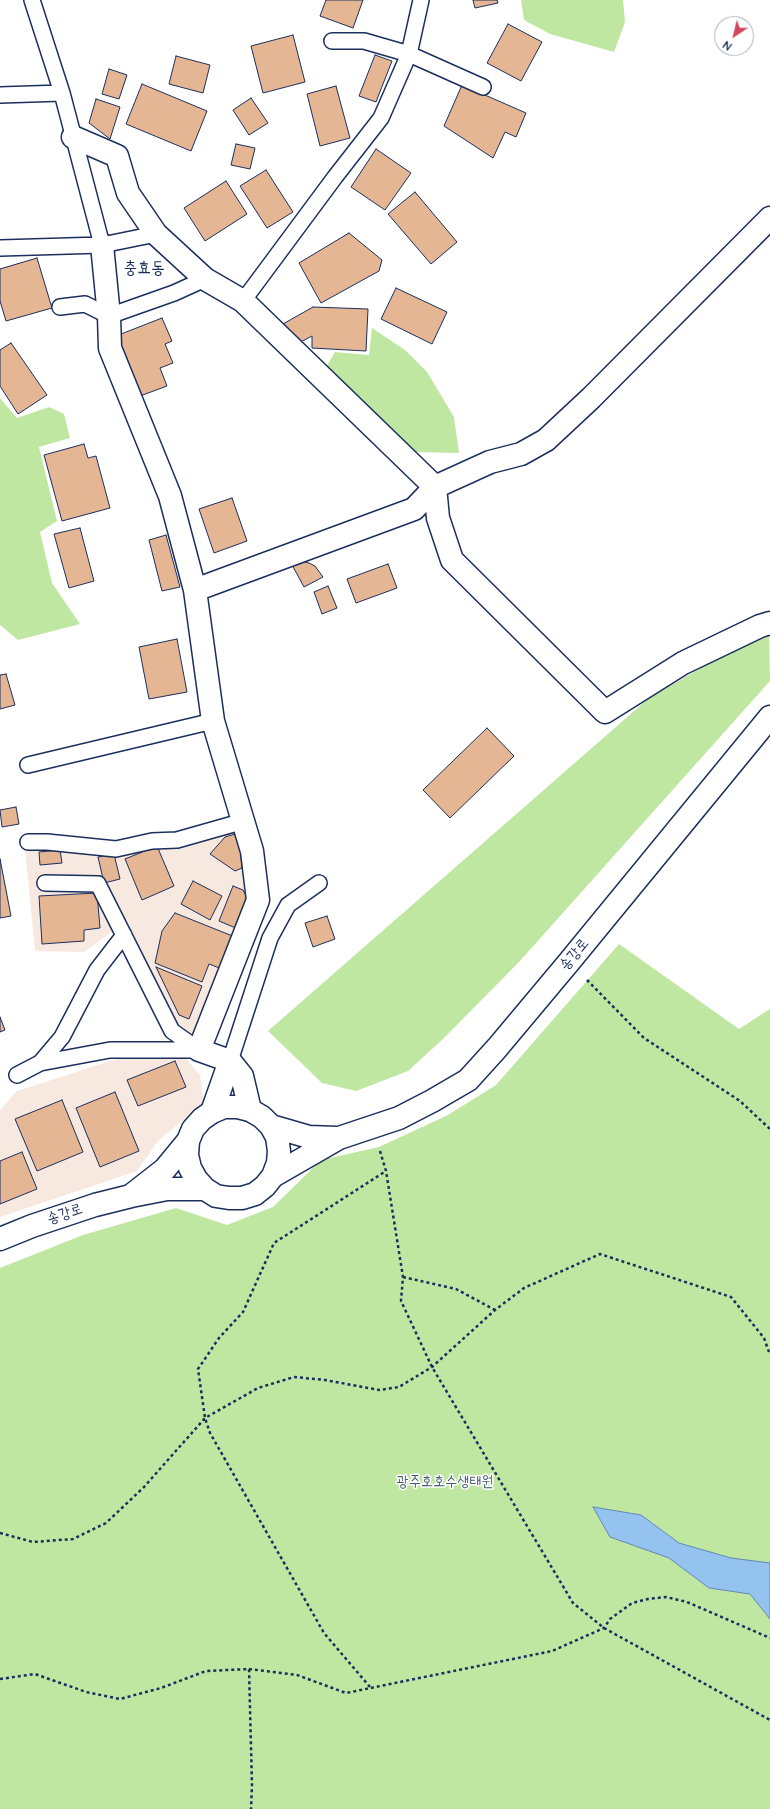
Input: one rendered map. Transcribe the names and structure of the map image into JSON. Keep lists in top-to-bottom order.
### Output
{
  "streets": {
    "street": ["송강로"]
  },
  "districts": ["충효동"],
  "parks": ["광주호호수생태원"],
  "north": "bottom left"
}
